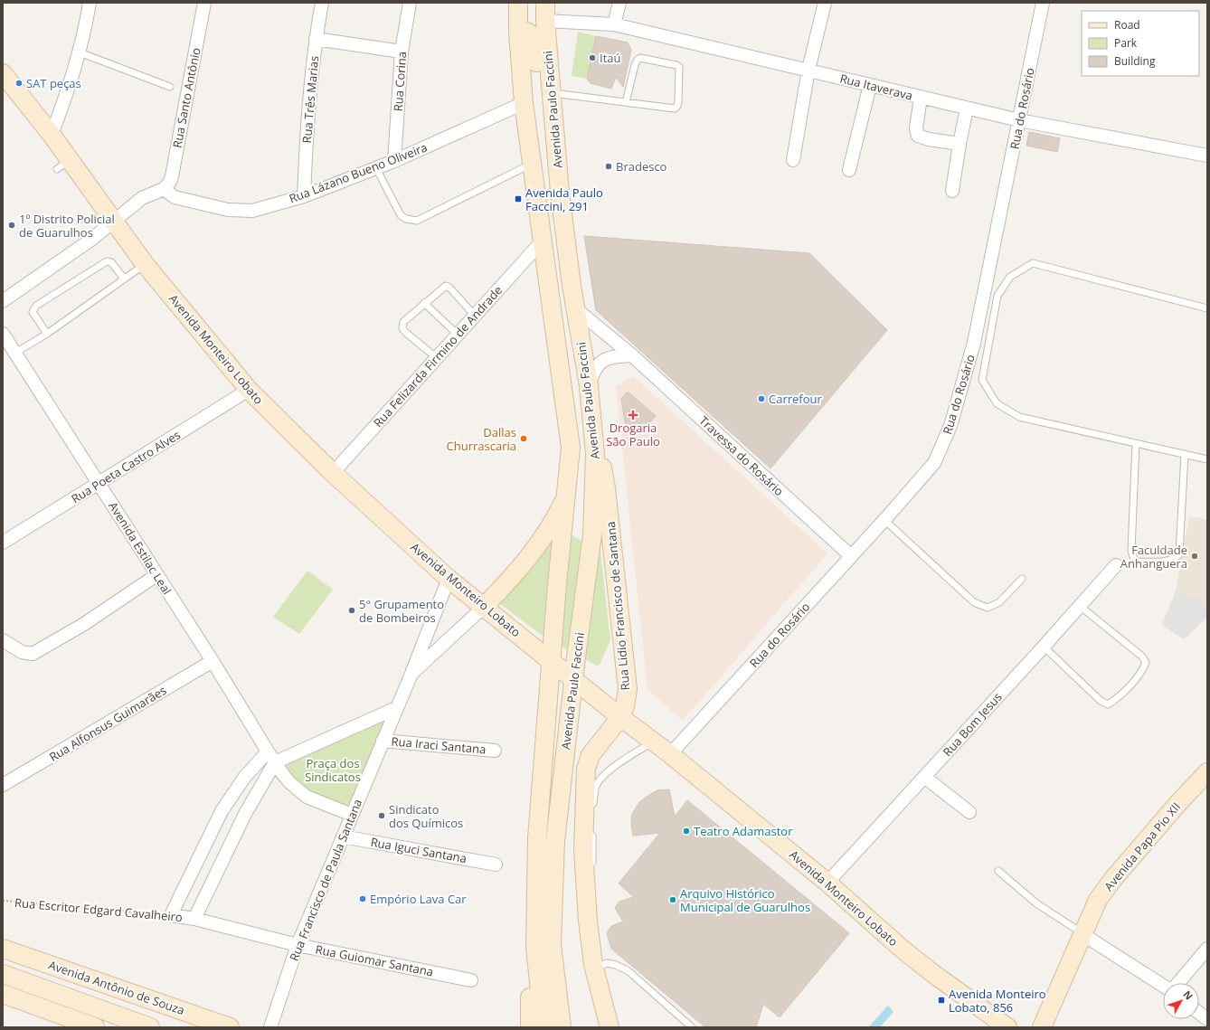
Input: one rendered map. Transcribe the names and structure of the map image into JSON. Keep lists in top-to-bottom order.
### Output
{
  "streets": {
    "main road": [
      "Avenida Paulo Faccini",
      "Avenida Monteiro Lobato",
      "Rua Lidio Francisco de Santana",
      "Avenida Papa Pio XII",
      "Avenida Antônio de Souza"
    ],
    "street": [
      "Rua Corina",
      "Rua Itaverava",
      "Rua Santo Antônio",
      "Rua Três Marias",
      "Rua do Rosário",
      "Rua Lázano Bueno Oliveira",
      "Rua Felizarda Firmino de Andrade",
      "Travessa do Rosário",
      "Rua Poeta Castro Alves",
      "Avenida Estilac Leal",
      "Rua Alfonsus Guimarães",
      "Rua Bom Jesus",
      "Rua Iraci Santana",
      "Rua Iguci Santana",
      "Rua Francisco de Paula Santana",
      "Rua Escritor Edgard Cavalheiro",
      "Rua Guiomar Santana"
    ]
  },
  "crossings": [
    ["Rua Corina", "Rua Lázano Bueno Oliveira"],
    ["Rua Itaverava", "Rua do Rosário"],
    ["Rua Itaverava", "Avenida Paulo Faccini"],
    ["Rua Santo Antônio", "Rua Lázano Bueno Oliveira"],
    ["Rua Três Marias", "Rua Lázano Bueno Oliveira"],
    ["Rua do Rosário", "Avenida Monteiro Lobato"],
    ["Rua do Rosário", "Travessa do Rosário"],
    ["Avenida Paulo Faccini", "Rua Lázano Bueno Oliveira"],
    ["Avenida Paulo Faccini", "Avenida Monteiro Lobato"],
    ["Avenida Paulo Faccini", "Rua Felizarda Firmino de Andrade"],
    ["Avenida Paulo Faccini", "Travessa do Rosário"],
    ["Avenida Paulo Faccini", "Rua Lidio Francisco de Santana"],
    ["Avenida Monteiro Lobato", "Rua Felizarda Firmino de Andrade"],
    ["Avenida Monteiro Lobato", "Rua Poeta Castro Alves"],
    ["Avenida Monteiro Lobato", "Rua Lidio Francisco de Santana"],
    ["Avenida Monteiro Lobato", "Rua Bom Jesus"],
    ["Avenida Monteiro Lobato", "Rua Francisco de Paula Santana"],
    ["Rua Poeta Castro Alves", "Avenida Estilac Leal"],
    ["Avenida Estilac Leal", "Rua Alfonsus Guimarães"],
    ["Avenida Estilac Leal", "Rua Francisco de Paula Santana"],
    ["Rua Iraci Santana", "Rua Francisco de Paula Santana"],
    ["Rua Iguci Santana", "Rua Francisco de Paula Santana"],
    ["Rua Francisco de Paula Santana", "Rua Guiomar Santana"],
    ["Rua Escritor Edgard Cavalheiro", "Rua Guiomar Santana"]
  ],
  "parks": ["Praça dos Sindicatos"],
  "places": {
    "other": [
      "Itaú",
      "SAT peças",
      "Bradesco",
      "1º Distrito Policial de Guarulhos",
      "Carrefour",
      "Dallas Churrascaria",
      "Faculdade Anhanguera",
      "5° Grupamento de Bombeiros",
      "Sindicato dos Químicos",
      "Teatro Adamastor",
      "Empório Lava Car",
      "Arquivo Histórico Municipal de Guarulhos"
    ],
    "transit": ["Avenida Paulo Faccini, 291", "Avenida Monteiro Lobato, 856"],
    "health": ["Drogaria São Paulo"]
  },
  "legend": ["Road", "Park", "Building"],
  "north": "top right"
}
